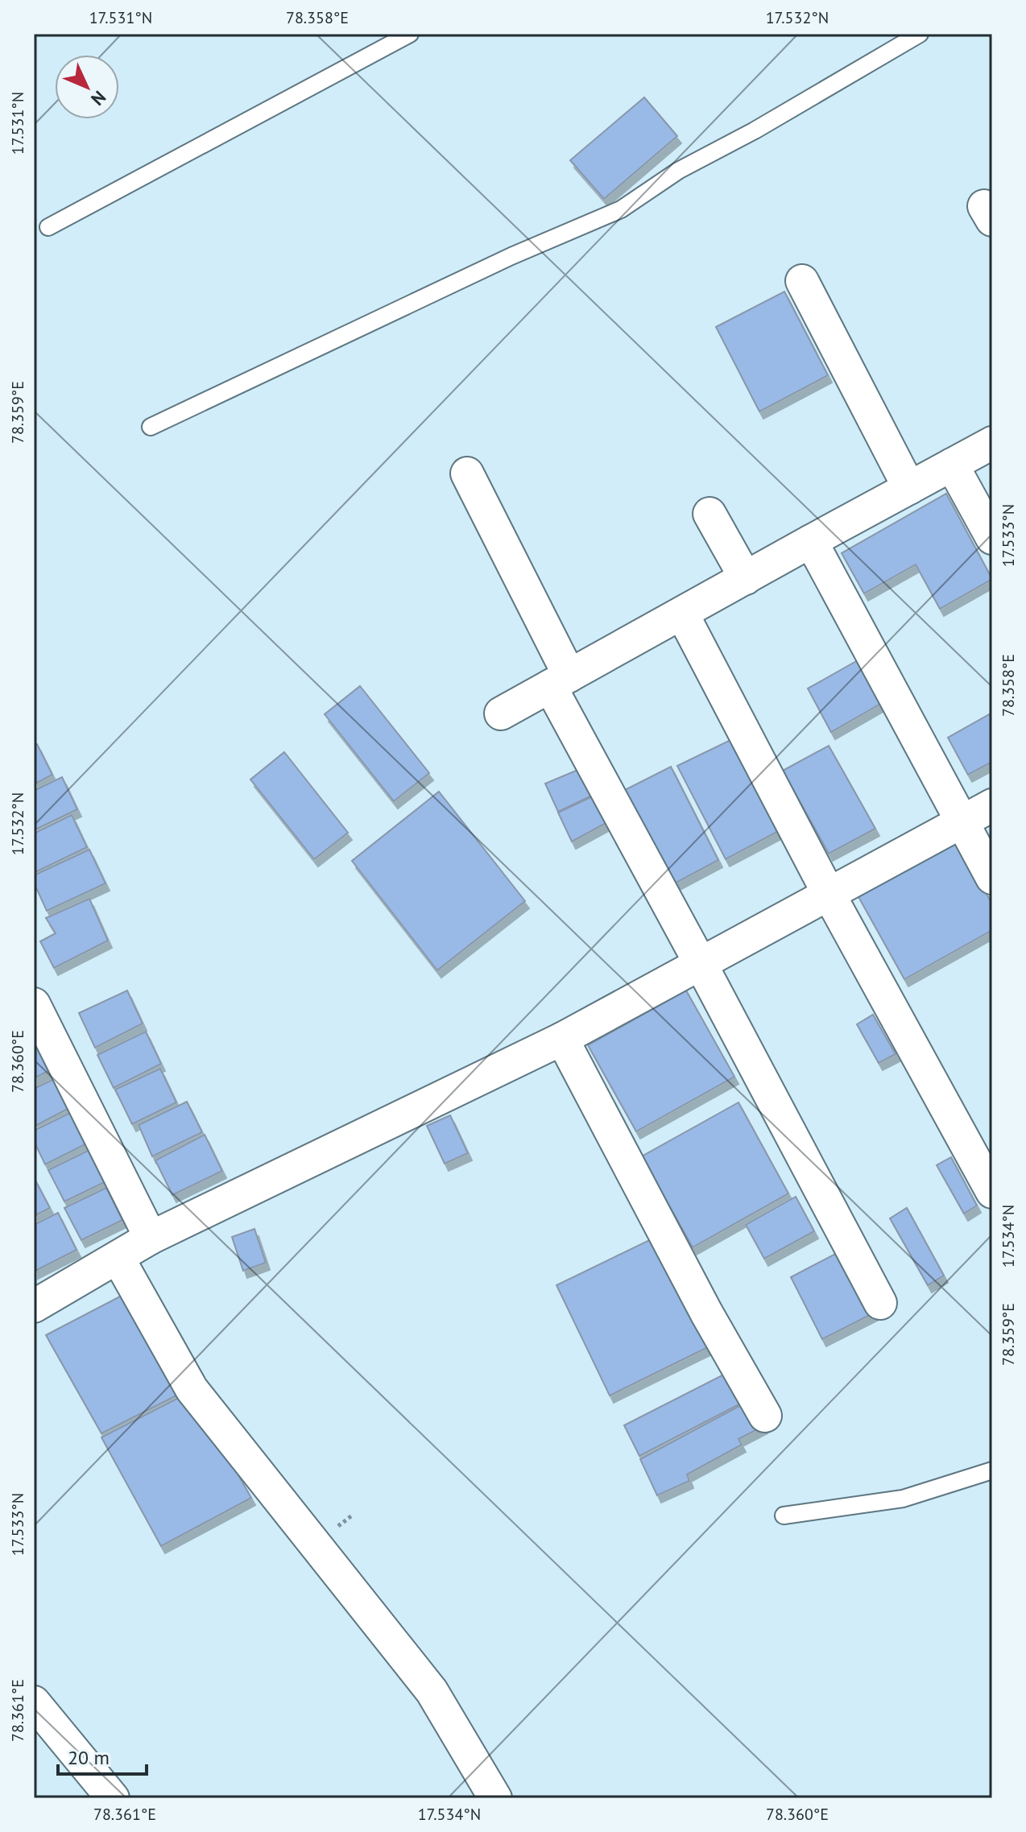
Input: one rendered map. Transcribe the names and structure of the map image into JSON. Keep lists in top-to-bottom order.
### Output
{
  "scale_bar": "20 m",
  "north": "bottom right",
  "coordinates": [
    "17.531°N",
    "78.358°E",
    "17.532°N",
    "78.359°E",
    "17.533°N",
    "78.360°E",
    "17.534°N",
    "78.361°E"
  ]
}
